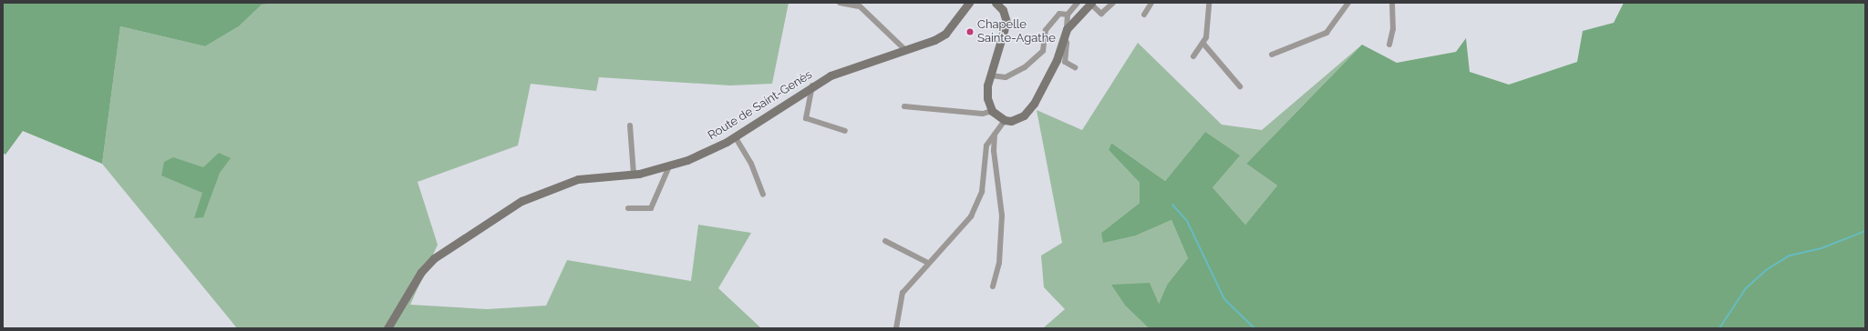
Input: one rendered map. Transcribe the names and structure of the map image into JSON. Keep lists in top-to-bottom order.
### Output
{
  "streets": {
    "street": ["Route de Saint-Genès"]
  },
  "places": ["Chapelle Sainte-Agathe"]
}
